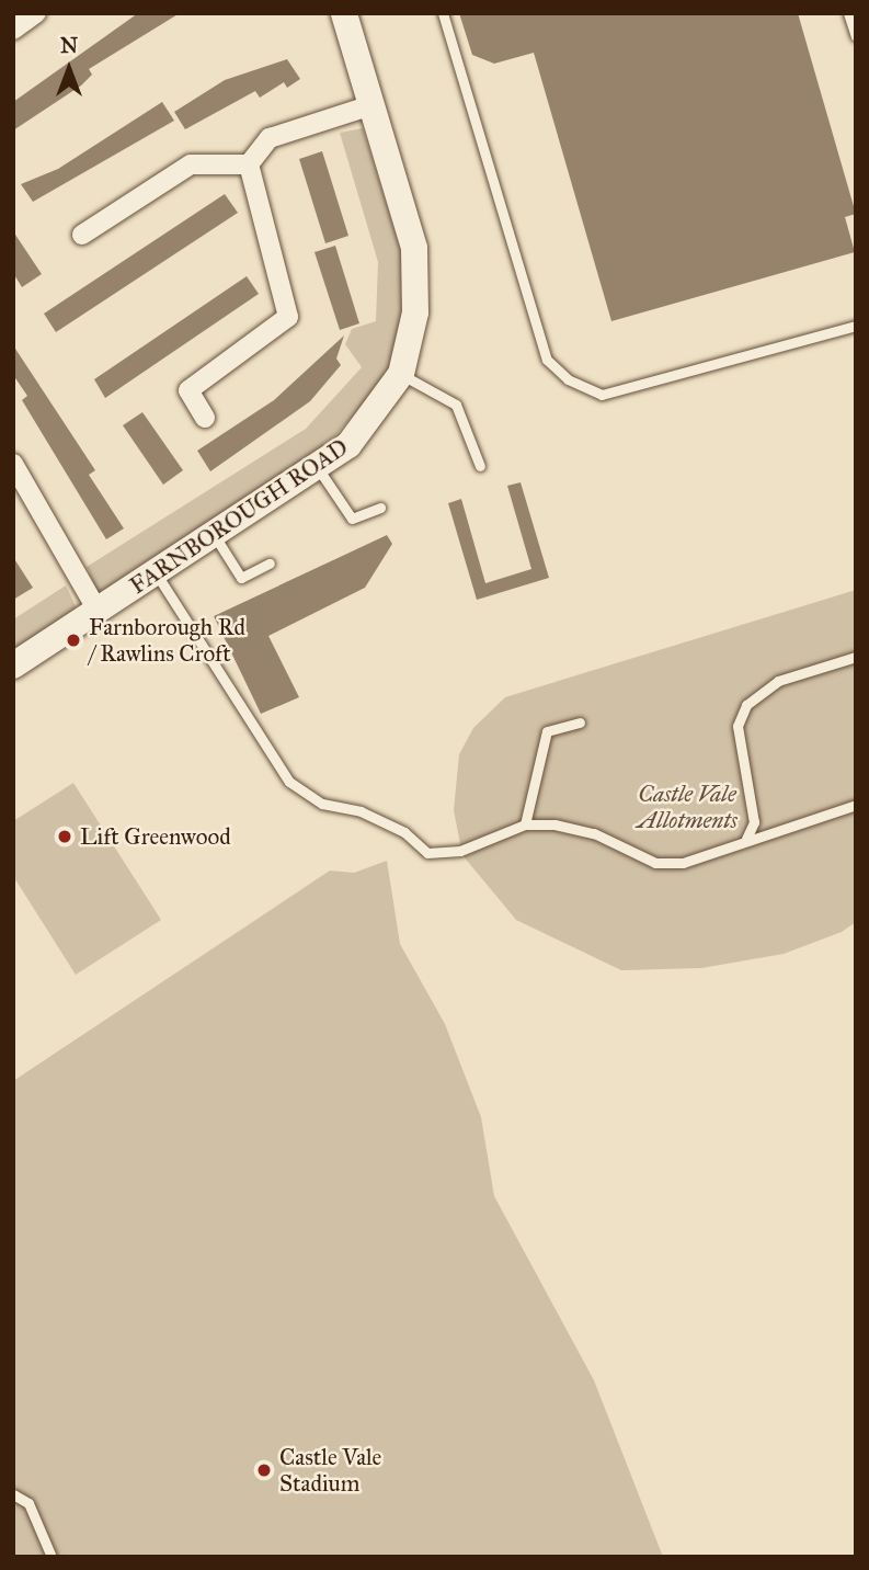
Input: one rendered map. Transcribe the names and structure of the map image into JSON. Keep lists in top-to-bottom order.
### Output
{
  "streets": {
    "street": ["FARNBOROUGH ROAD"]
  },
  "parks": ["Castle Vale Allotments"],
  "places": ["Farnborough Rd / Rawlins Croft", "Lift Greenwood", "Castle Vale Stadium"],
  "north": "top"
}
